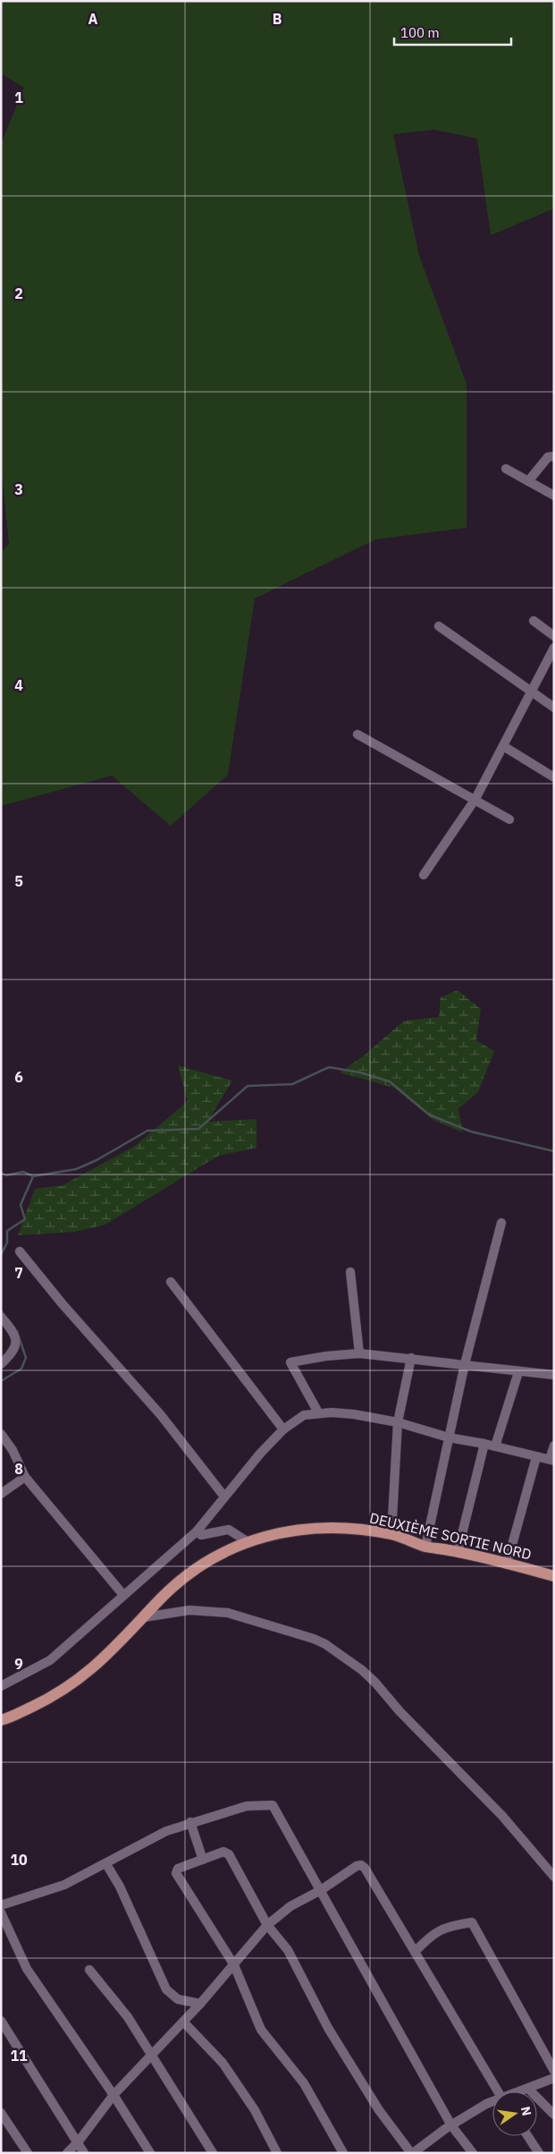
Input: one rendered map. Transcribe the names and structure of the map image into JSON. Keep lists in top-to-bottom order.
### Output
{
  "streets": {
    "main road": ["DEUXIÈME SORTIE NORD"]
  },
  "scale_bar": "100 m",
  "north": "right",
  "grid": {
    "columns": ["A", "B"],
    "rows": [
      "1",
      "2",
      "3",
      "4",
      "5",
      "6",
      "7",
      "8",
      "9",
      "10",
      "11"
    ]
  }
}
